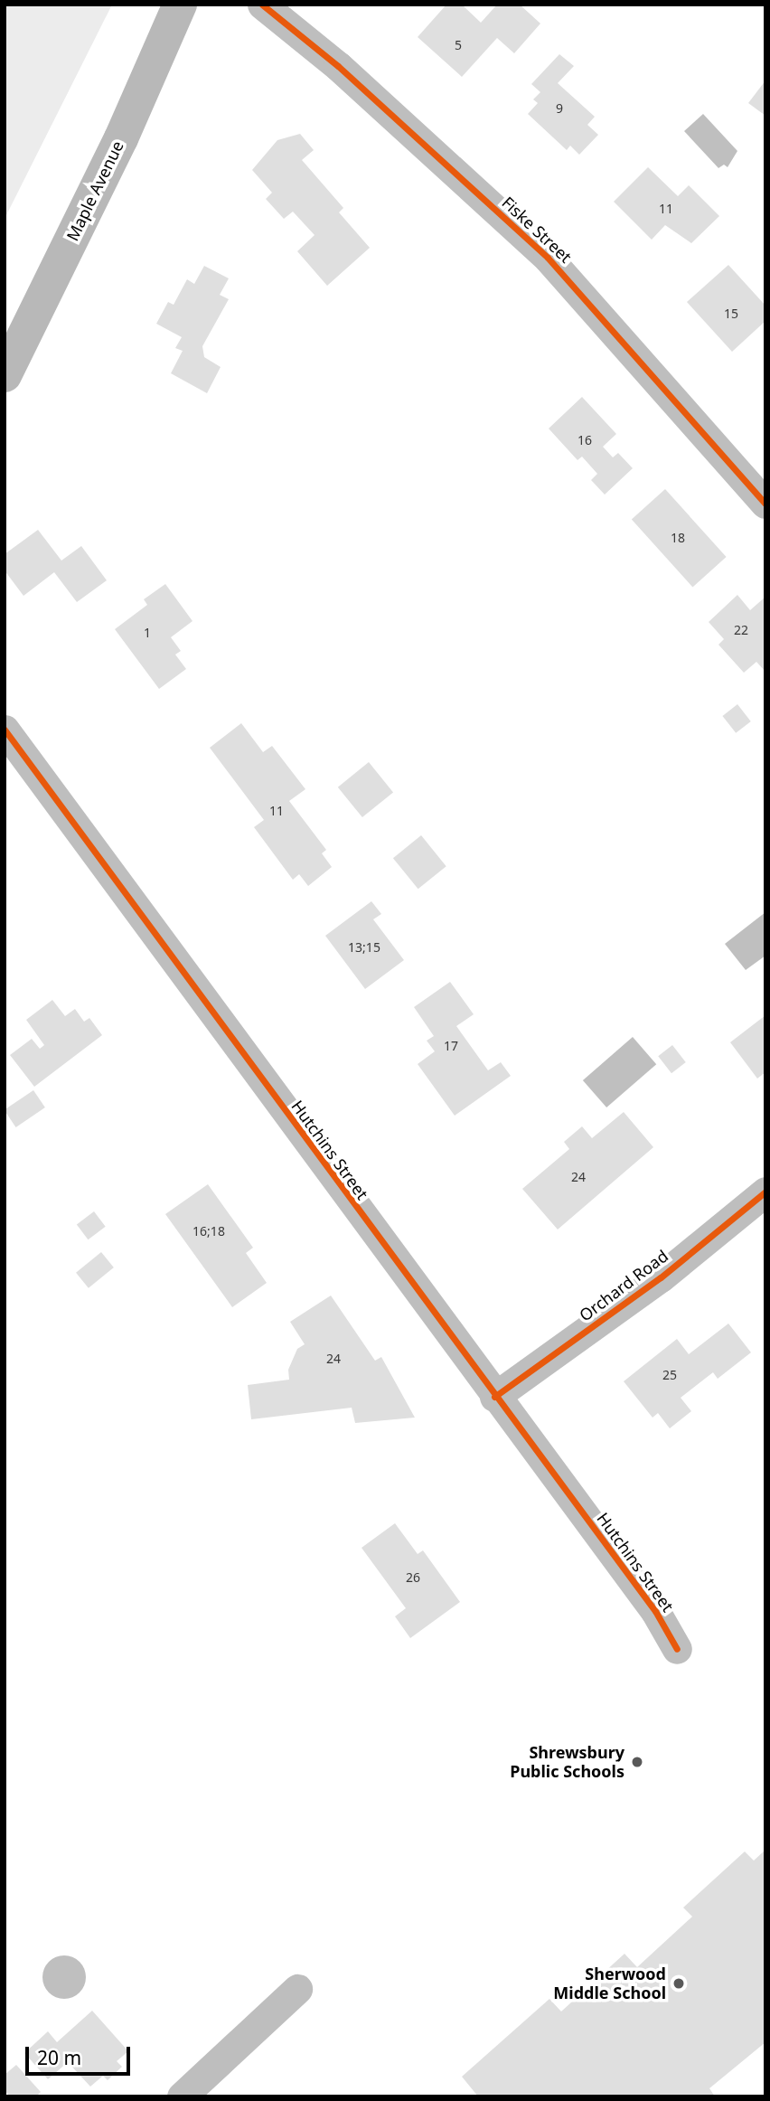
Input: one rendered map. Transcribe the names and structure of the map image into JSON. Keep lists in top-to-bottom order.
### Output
{
  "streets": {
    "main road": ["Maple Avenue"],
    "street": ["Fiske Street", "Hutchins Street", "Orchard Road"]
  },
  "crossings": [
    ["Hutchins Street", "Orchard Road"]
  ],
  "places": ["Shrewsbury Public Schools", "Sherwood Middle School"],
  "house_numbers": [
    "5",
    "9",
    "11",
    "15",
    "16",
    "18",
    "22",
    "1",
    "11",
    "13;15",
    "17",
    "24",
    "16;18",
    "24",
    "25",
    "26"
  ],
  "scale_bar": "20 m"
}
